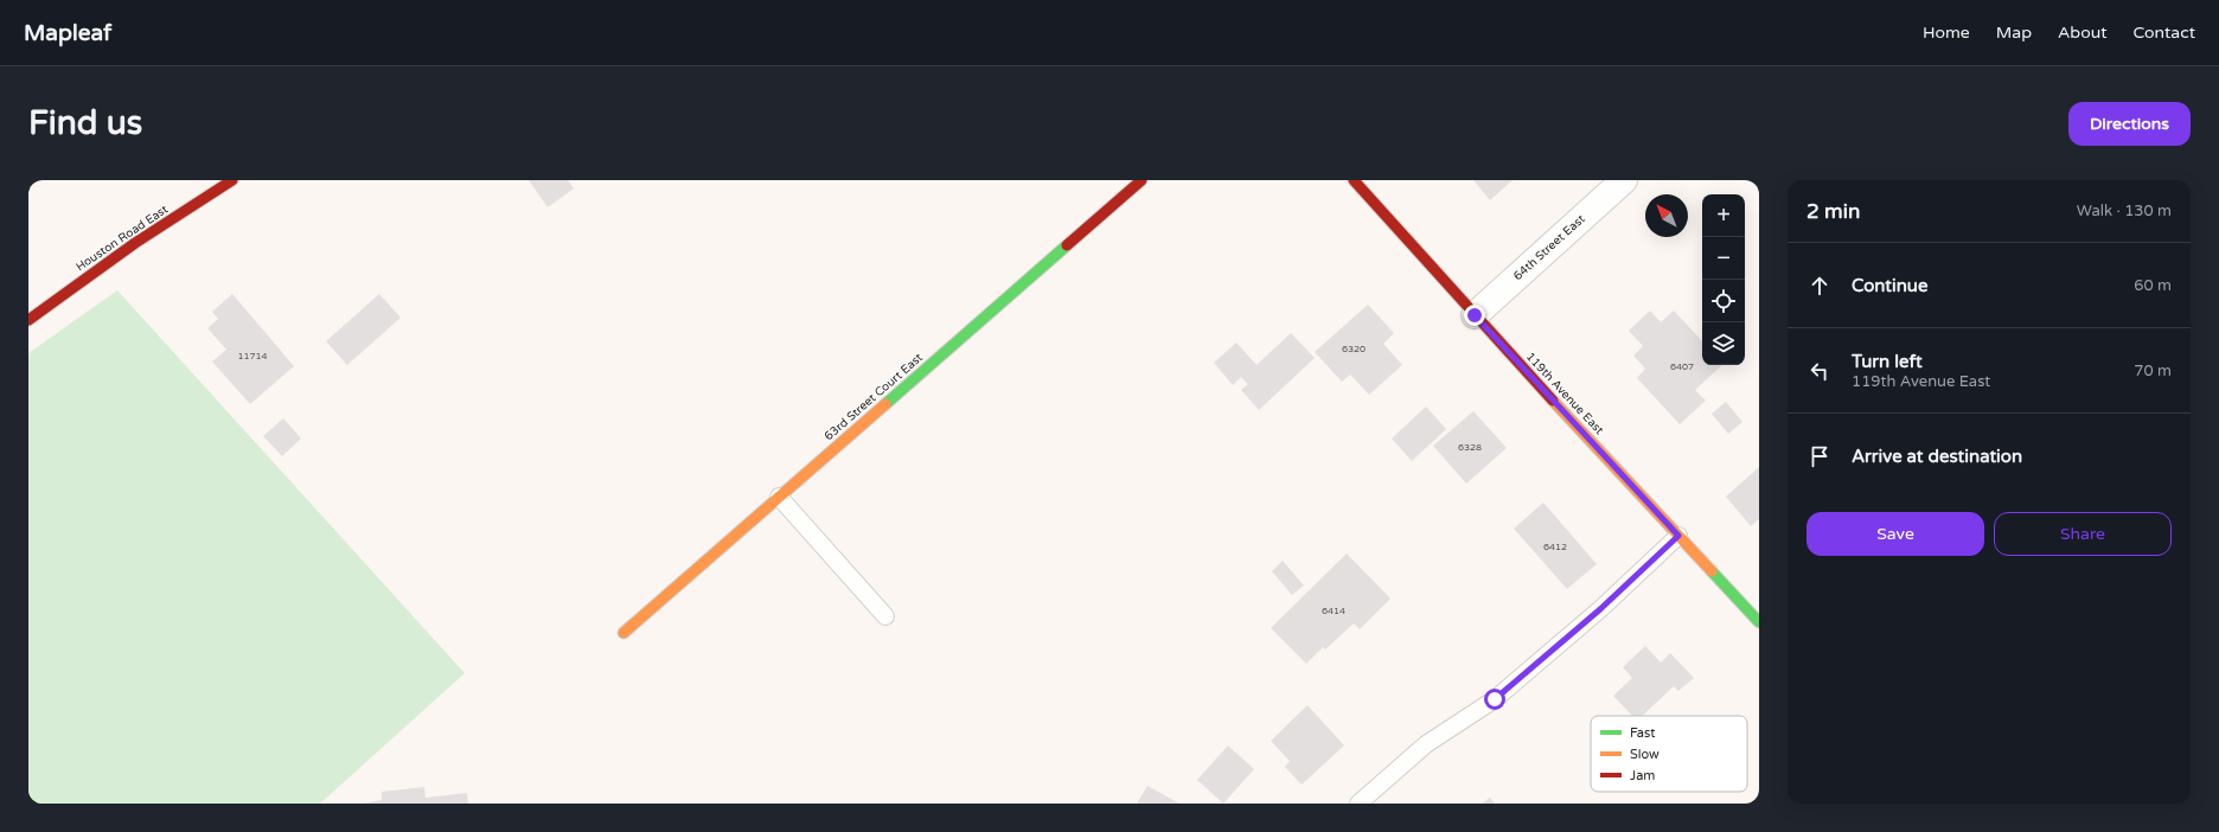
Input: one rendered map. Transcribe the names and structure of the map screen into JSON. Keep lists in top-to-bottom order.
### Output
{
  "streets": {
    "street": [
      "Houston Road East",
      "64th Street East",
      "119th Avenue East",
      "63rd Street Court East"
    ]
  },
  "crossings": [
    ["64th Street East", "119th Avenue East"]
  ],
  "house_numbers": [
    "6320",
    "11714",
    "6407",
    "6328",
    "6412",
    "6414"
  ],
  "legend": ["Fast", "Slow", "Jam"],
  "north": "top left",
  "page": {
    "header": "Mapleaf",
    "nav": [
      "Home",
      "Map",
      "About",
      "Contact"
    ],
    "buttons": [
      "Directions",
      ["Save", "Share"]
    ],
    "title": "Find us",
    "heading": ["2 min", "Walk · 130 m"],
    "map_buttons": ["+", "−"],
    "list": [
      ["Continue", "60 m"],
      ["Turn left", "119th Avenue East", "70 m"],
      "Arrive at destination"
    ]
  }
}
